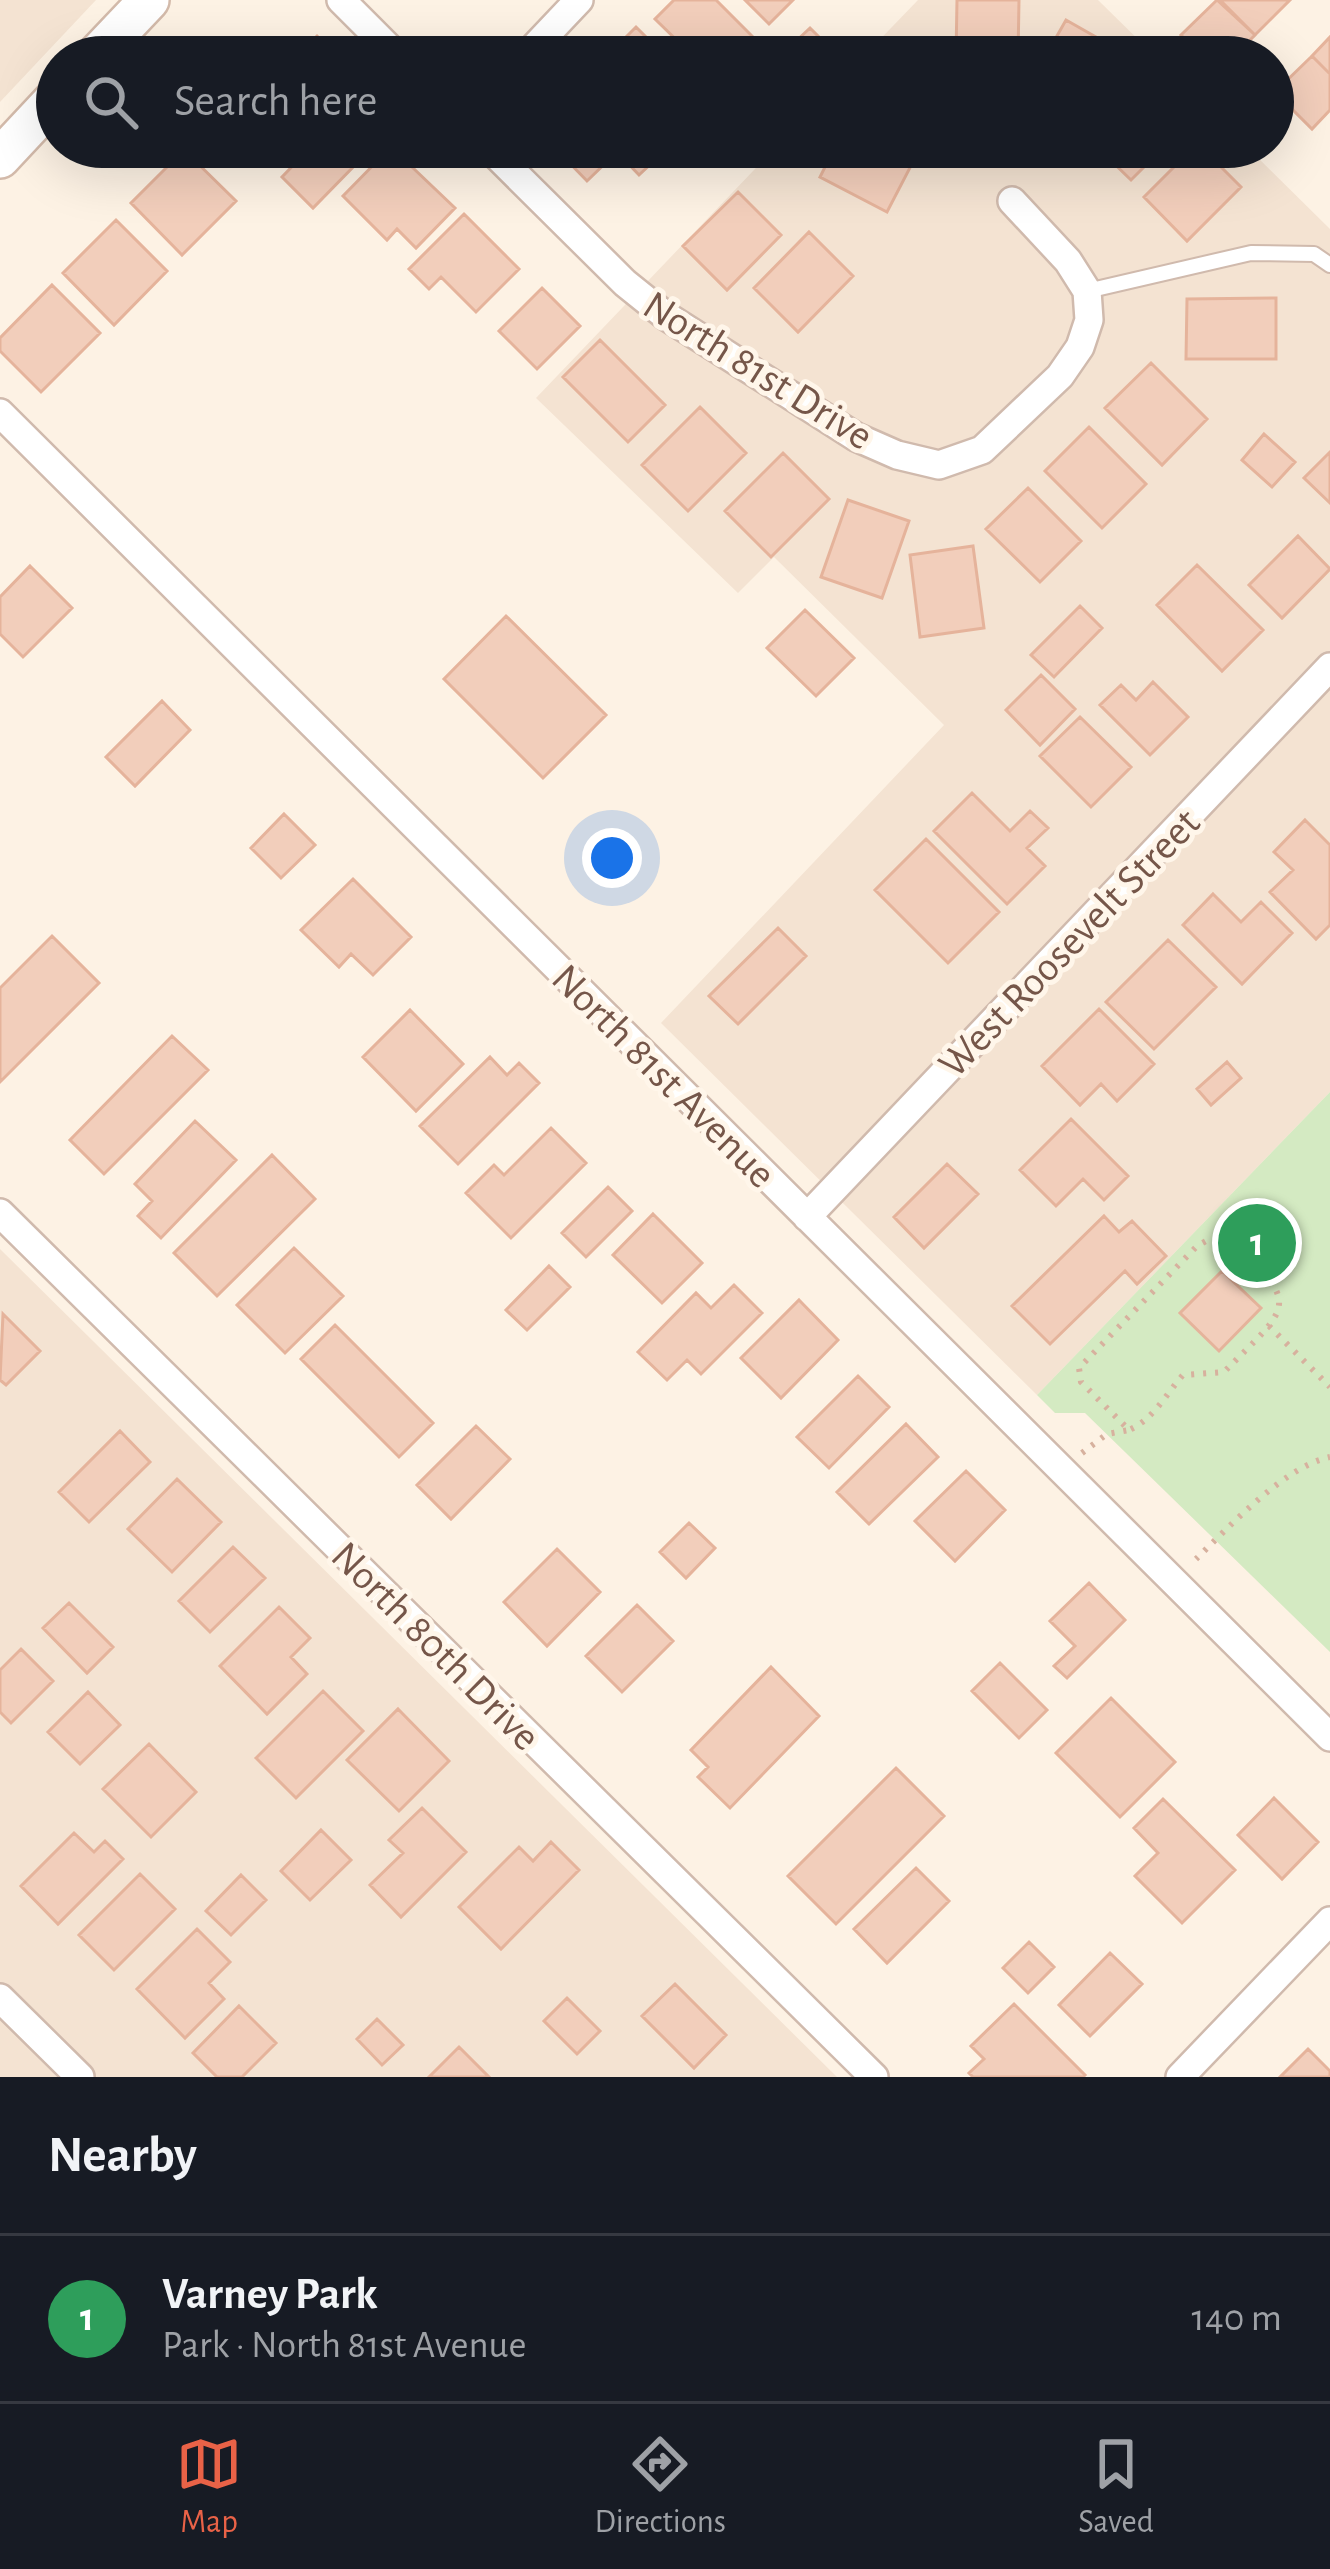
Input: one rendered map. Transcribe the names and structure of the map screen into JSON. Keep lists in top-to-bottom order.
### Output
{
  "streets": {
    "street": [
      "North 81st Drive",
      "West Roosevelt Street",
      "North 81st Avenue",
      "North 80th Drive"
    ]
  },
  "crossings": [
    ["West Roosevelt Street", "North 81st Avenue"]
  ],
  "page": {
    "search": "Search here",
    "pins": "1",
    "heading": "Nearby",
    "list": [
      {
        "mark": "1",
        "name": "Varney Park",
        "note": "Park · North 81st Avenue",
        "value": "140 m"
      }
    ],
    "nav": ["Map", "Directions", "Saved"]
  }
}
